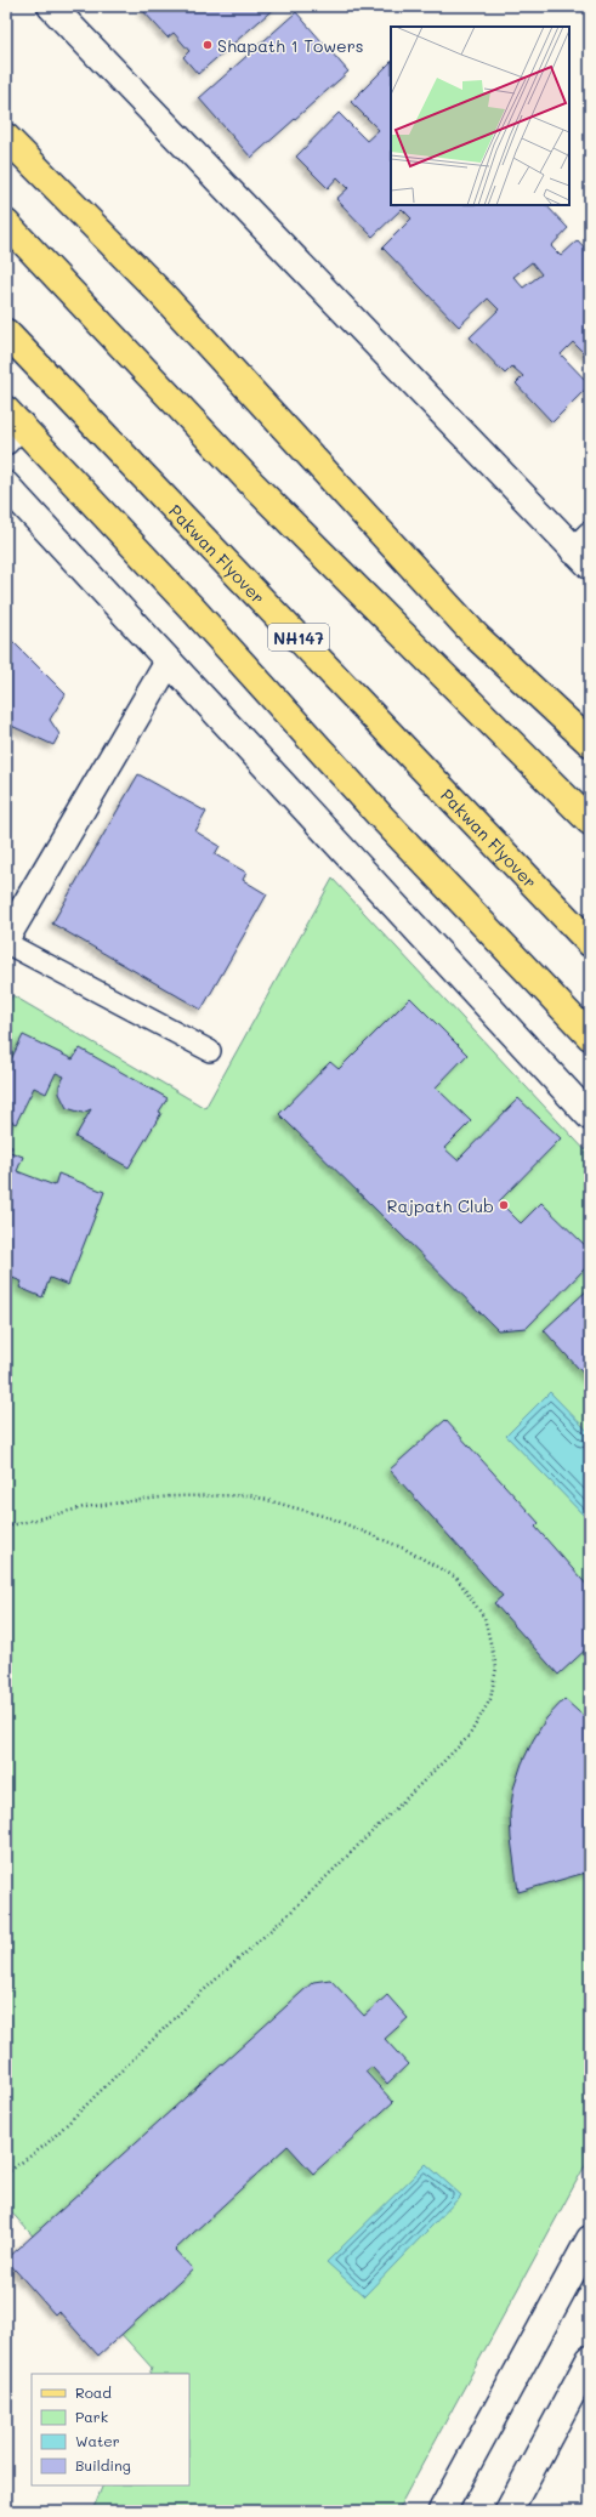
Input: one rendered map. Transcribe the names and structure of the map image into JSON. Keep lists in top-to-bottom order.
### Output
{
  "streets": {
    "main road": ["Pakwan Flyover", "NH147"]
  },
  "places": ["Shapath 1 Towers", "Rajpath Club"],
  "legend": [
    "Road",
    "Park",
    "Water",
    "Building"
  ]
}
